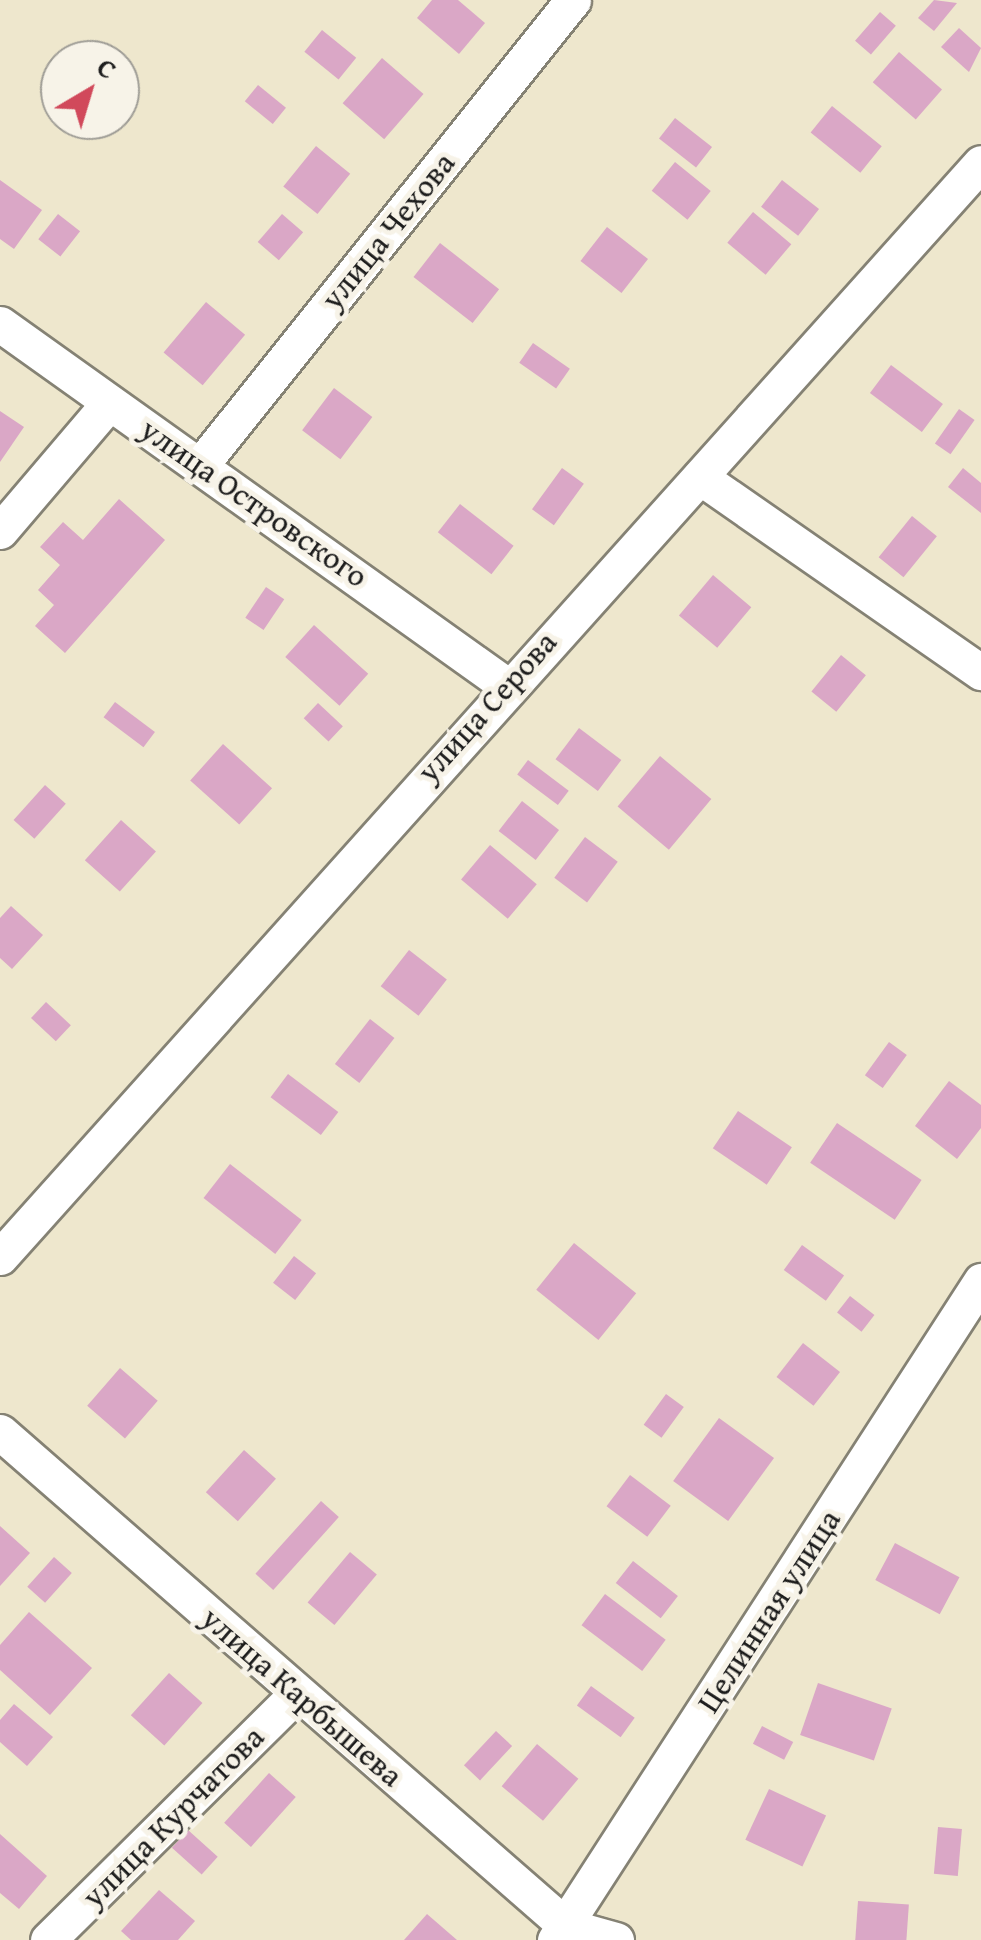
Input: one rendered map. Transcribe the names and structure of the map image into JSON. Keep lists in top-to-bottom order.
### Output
{
  "streets": {
    "street": [
      "улица Чехова",
      "улица Островского",
      "улица Серова",
      "Целинная улица",
      "улица Карбышева",
      "улица Курчатова"
    ]
  },
  "crossings": [
    ["улица Чехова", "улица Островского"],
    ["улица Островского", "улица Серова"],
    ["Целинная улица", "улица Карбышева"],
    ["улица Карбышева", "улица Курчатова"]
  ],
  "north": "top right"
}
